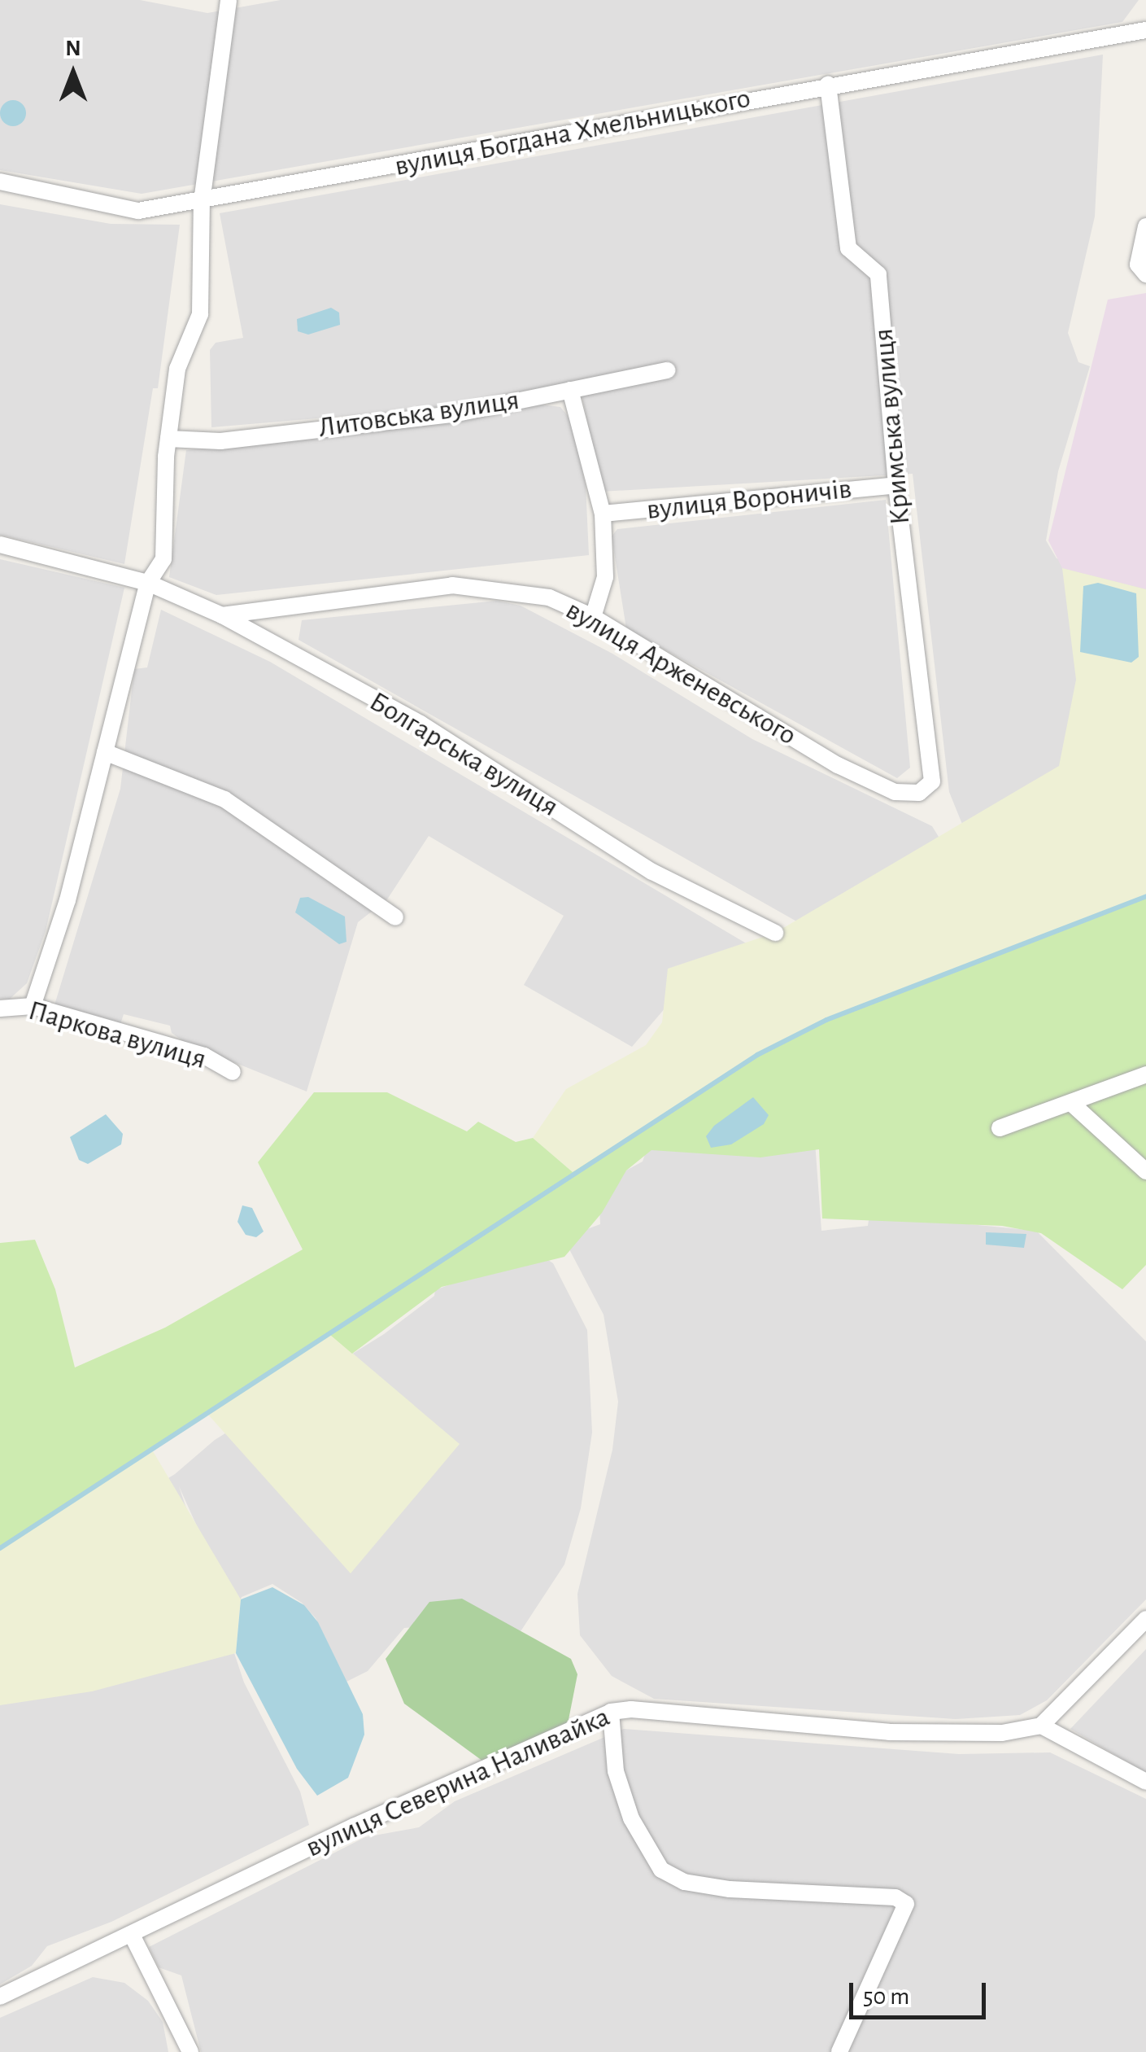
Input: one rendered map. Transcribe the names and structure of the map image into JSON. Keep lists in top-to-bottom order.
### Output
{
  "streets": {
    "street": [
      "вулиця Богдана Хмельницького",
      "Литовська вулиця",
      "Кримська вулиця",
      "вулиця Вороничів",
      "вулиця Арженевського",
      "Болгарська вулиця",
      "Паркова вулиця",
      "вулиця Северина Наливайка"
    ]
  },
  "crossings": [
    ["вулиця Богдана Хмельницького", "Кримська вулиця"],
    ["Кримська вулиця", "вулиця Вороничів"],
    ["Кримська вулиця", "вулиця Арженевського"],
    ["вулиця Арженевського", "Болгарська вулиця"]
  ],
  "scale_bar": "50 m",
  "north": "top"
}
